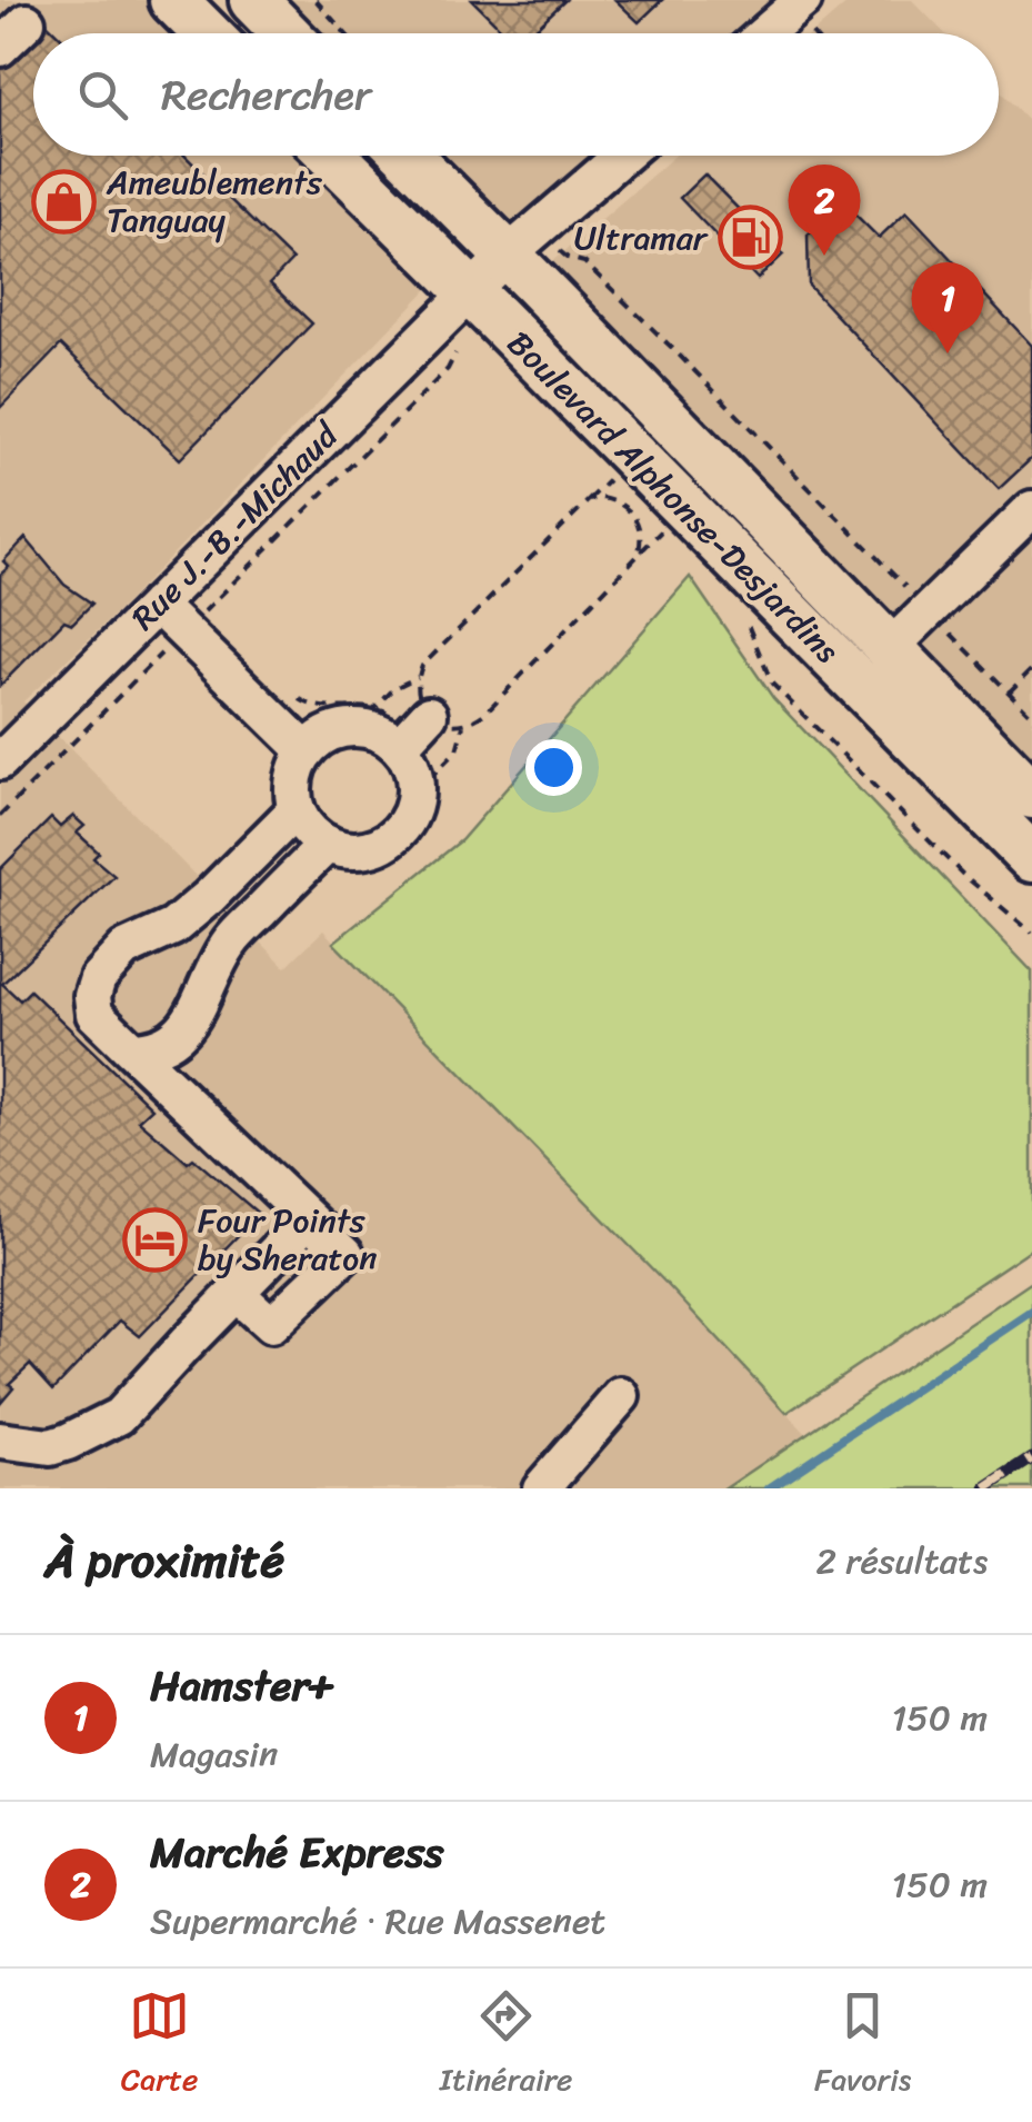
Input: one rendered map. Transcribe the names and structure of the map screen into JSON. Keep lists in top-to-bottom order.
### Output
{
  "streets": {
    "main road": ["Boulevard Alphonse-Desjardins"],
    "street": ["Rue J.-B.-Michaud"]
  },
  "crossings": [
    ["Boulevard Alphonse-Desjardins", "Rue J.-B.-Michaud"]
  ],
  "places": {
    "shop": ["Ameublements Tanguay"],
    "fuel station": ["Ultramar"],
    "hotel": ["Four Points by Sheraton"]
  },
  "page": {
    "search": "Rechercher",
    "pins": ["2", "1"],
    "heading": ["À proximité", "2 résultats"],
    "list": [
      {
        "mark": "1",
        "name": "Hamster+",
        "note": "Magasin",
        "value": "150 m"
      },
      {
        "mark": "2",
        "name": "Marché Express",
        "note": "Supermarché · Rue Massenet",
        "value": "150 m"
      }
    ],
    "nav": ["Carte", "Itinéraire", "Favoris"]
  }
}
